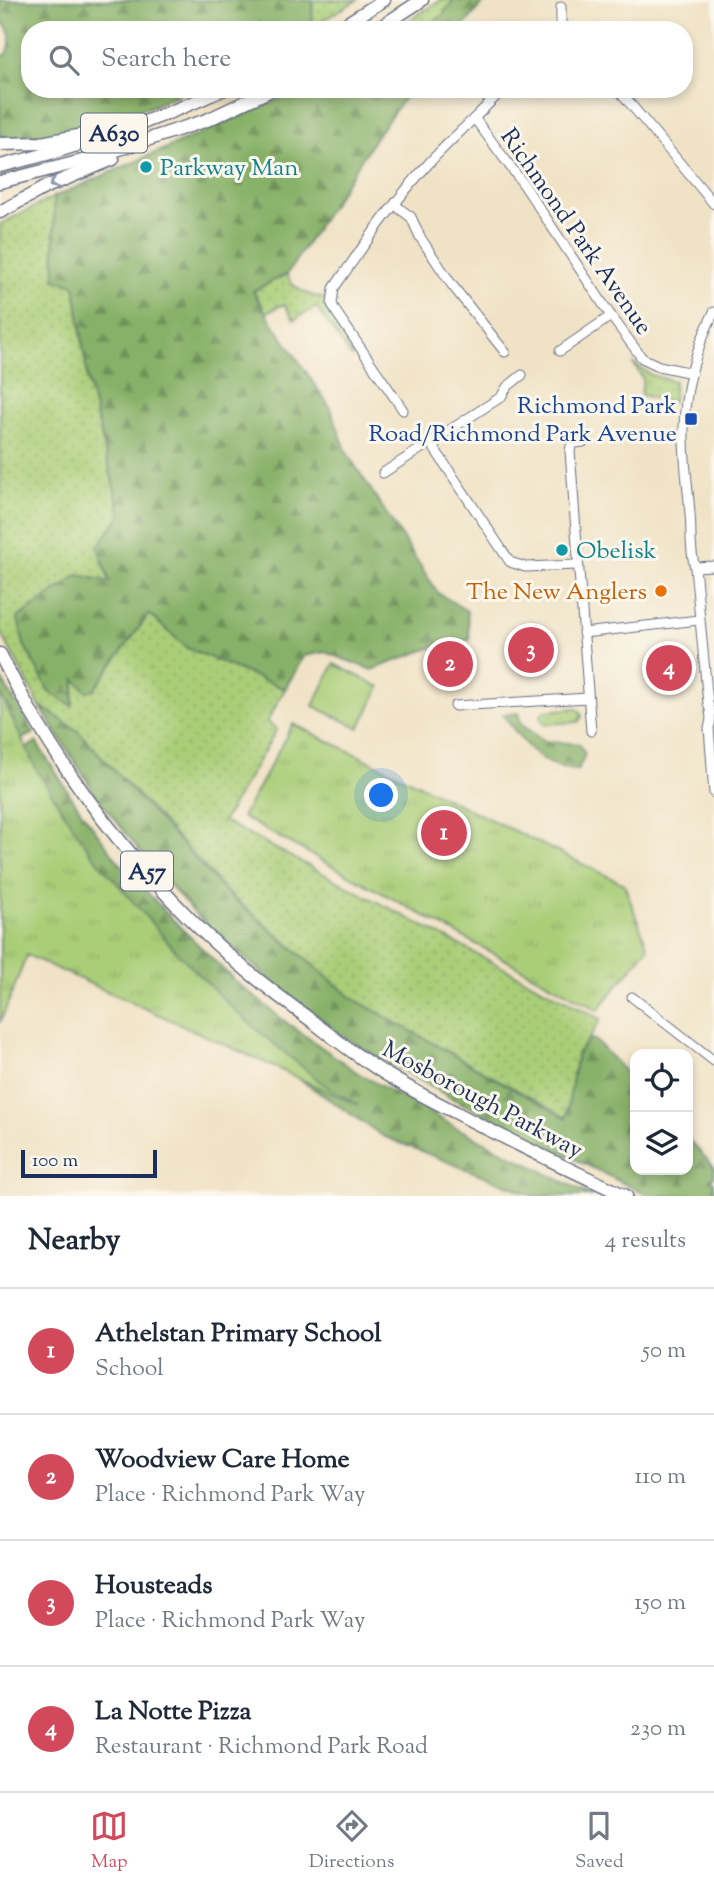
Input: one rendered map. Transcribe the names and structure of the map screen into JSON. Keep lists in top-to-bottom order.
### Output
{
  "streets": {
    "highway": ["A630", "A57", "Mosborough Parkway"],
    "street": ["Richmond Park Avenue"]
  },
  "places": {
    "other": ["Parkway Man", "Obelisk", "The New Anglers"],
    "transit": ["Richmond Park Road/Richmond Park Avenue"]
  },
  "scale_bar": "100 m",
  "page": {
    "search": "Search here",
    "pins": [
      "3",
      "2",
      "4",
      "1"
    ],
    "scale": "100 m",
    "heading": ["Nearby", "4 results"],
    "list": [
      {
        "mark": "1",
        "name": "Athelstan Primary School",
        "note": "School",
        "value": "50 m"
      },
      {
        "mark": "2",
        "name": "Woodview Care Home",
        "note": "Place · Richmond Park Way",
        "value": "110 m"
      },
      {
        "mark": "3",
        "name": "Housteads",
        "note": "Place · Richmond Park Way",
        "value": "150 m"
      },
      {
        "mark": "4",
        "name": "La Notte Pizza",
        "note": "Restaurant · Richmond Park Road",
        "value": "230 m"
      }
    ],
    "nav": ["Map", "Directions", "Saved"]
  }
}
